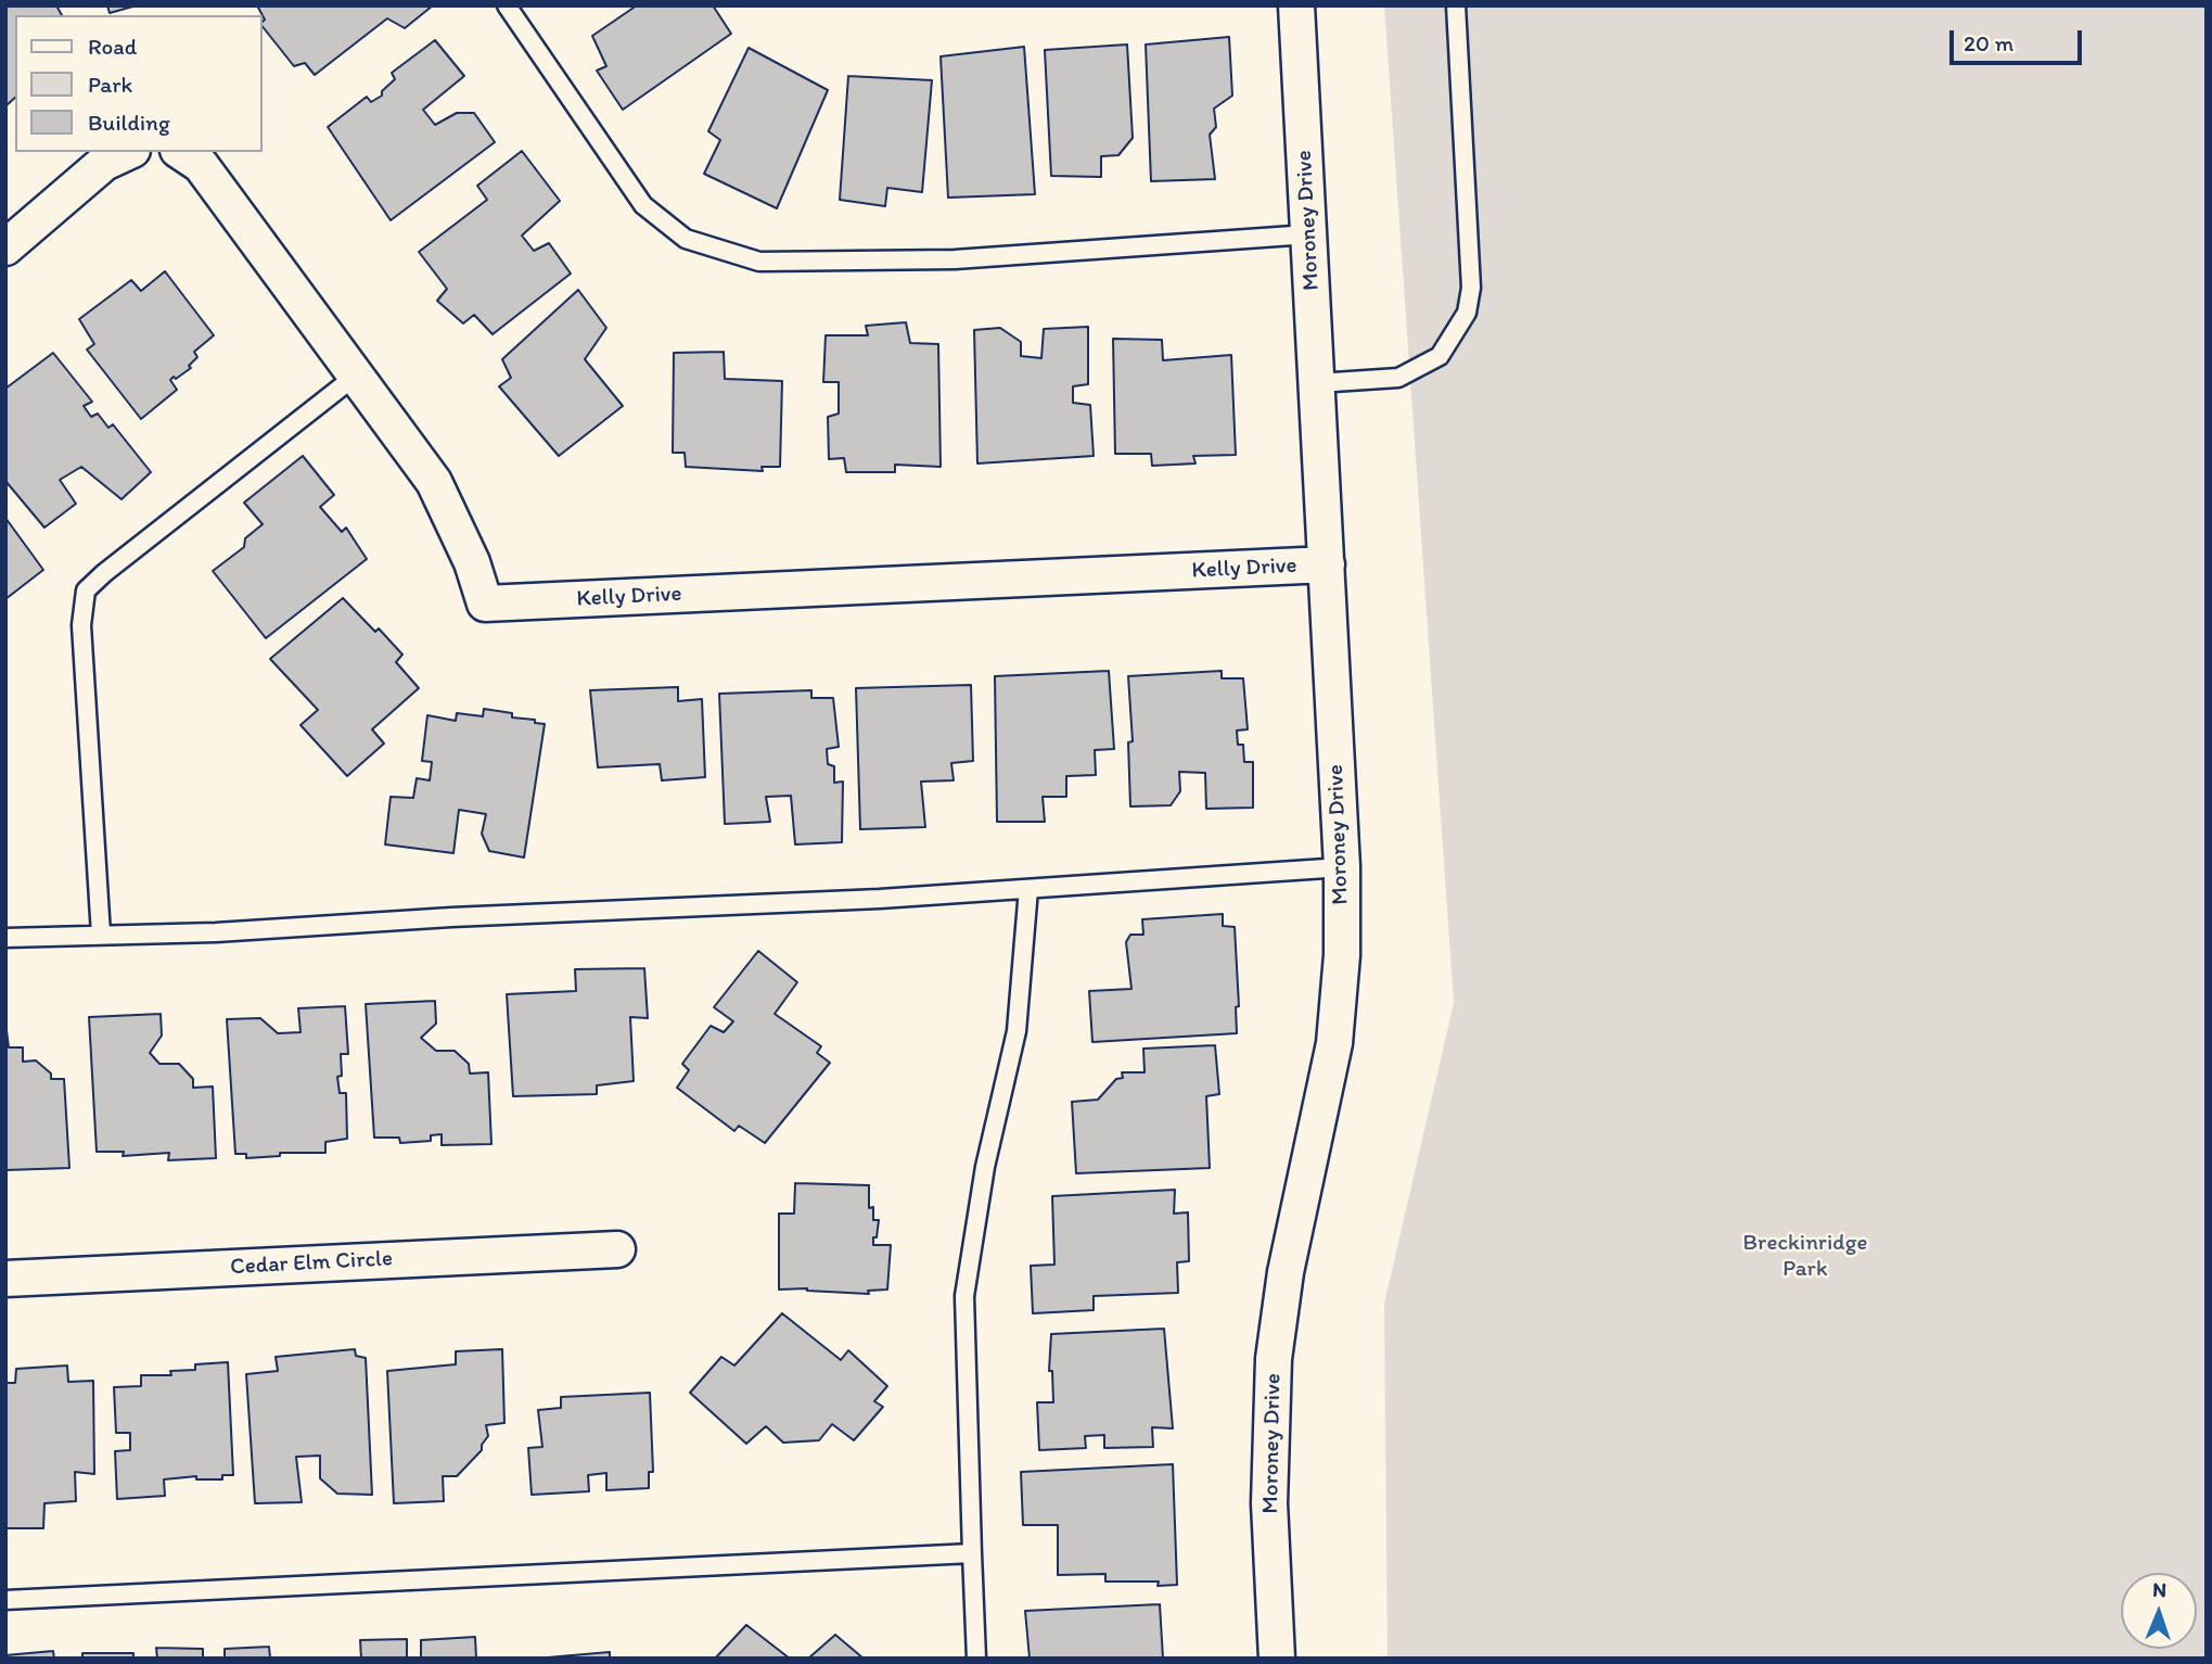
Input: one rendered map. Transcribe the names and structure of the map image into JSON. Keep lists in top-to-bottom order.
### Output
{
  "streets": {
    "street": ["Moroney Drive", "Kelly Drive", "Cedar Elm Circle"]
  },
  "crossings": [
    ["Moroney Drive", "Kelly Drive"]
  ],
  "parks": ["Breckinridge Park"],
  "legend": ["Road", "Park", "Building"],
  "scale_bar": "20 m",
  "north": "top"
}
